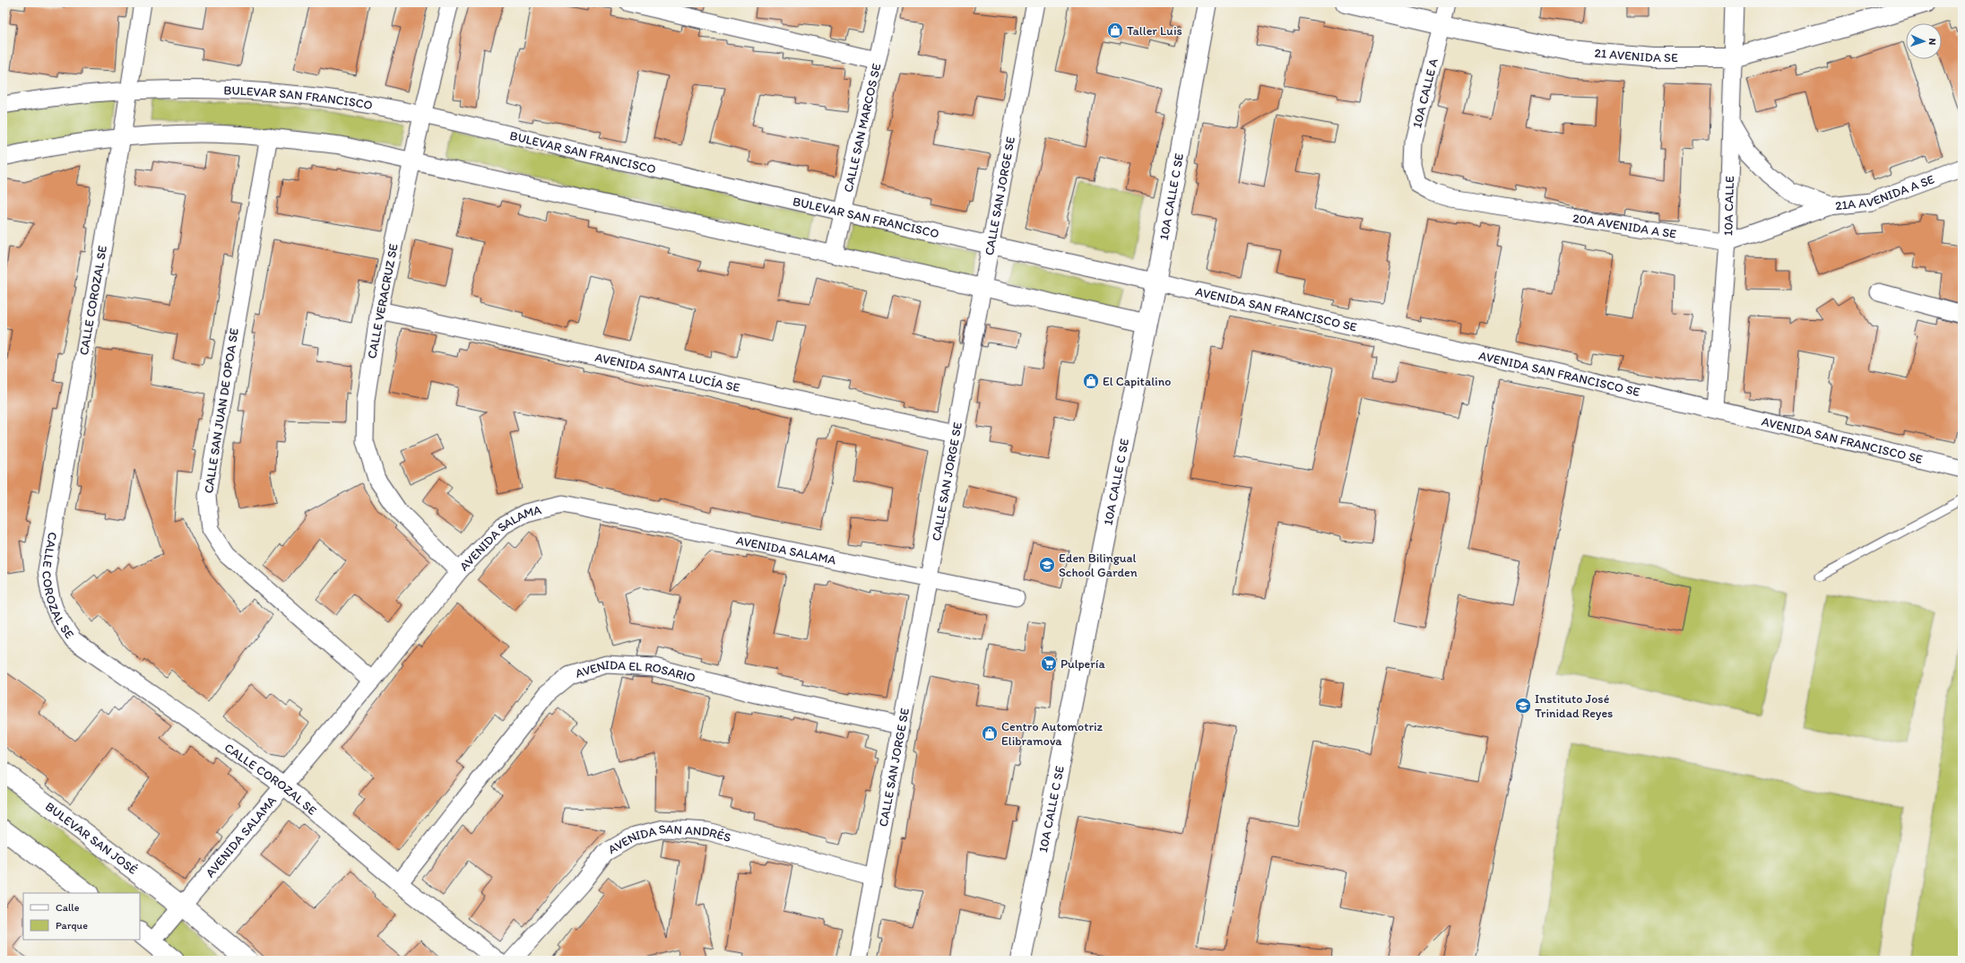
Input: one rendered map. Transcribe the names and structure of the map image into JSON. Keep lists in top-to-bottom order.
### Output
{
  "streets": {
    "street": [
      "21 AVENIDA SE",
      "10A CALLE A",
      "BULEVAR SAN FRANCISCO",
      "CALLE SAN MARCOS SE",
      "21A AVENIDA A SE",
      "CALLE SAN JORGE SE",
      "10A CALLE C SE",
      "10A CALLE",
      "20A AVENIDA A SE",
      "CALLE COROZAL SE",
      "CALLE VERACRUZ SE",
      "AVENIDA SAN FRANCISCO SE",
      "AVENIDA SANTA LUCÍA SE",
      "CALLE SAN JUAN DE OPOA SE",
      "AVENIDA SALAMA",
      "AVENIDA EL ROSARIO",
      "BULEVAR SAN JOSÉ",
      "AVENIDA SAN ANDRÉS"
    ]
  },
  "crossings": [
    ["21 AVENIDA SE", "10A CALLE A"],
    ["21 AVENIDA SE", "10A CALLE"],
    ["10A CALLE A", "20A AVENIDA A SE"],
    ["BULEVAR SAN FRANCISCO", "CALLE SAN MARCOS SE"],
    ["BULEVAR SAN FRANCISCO", "CALLE SAN JORGE SE"],
    ["BULEVAR SAN FRANCISCO", "10A CALLE C SE"],
    ["BULEVAR SAN FRANCISCO", "CALLE COROZAL SE"],
    ["BULEVAR SAN FRANCISCO", "CALLE VERACRUZ SE"],
    ["BULEVAR SAN FRANCISCO", "AVENIDA SAN FRANCISCO SE"],
    ["21A AVENIDA A SE", "10A CALLE"],
    ["21A AVENIDA A SE", "20A AVENIDA A SE"],
    ["CALLE SAN JORGE SE", "AVENIDA SANTA LUCÍA SE"],
    ["CALLE SAN JORGE SE", "AVENIDA SALAMA"],
    ["CALLE SAN JORGE SE", "AVENIDA EL ROSARIO"],
    ["CALLE SAN JORGE SE", "AVENIDA SAN ANDRÉS"],
    ["10A CALLE C SE", "AVENIDA SAN FRANCISCO SE"],
    ["10A CALLE", "20A AVENIDA A SE"],
    ["10A CALLE", "AVENIDA SAN FRANCISCO SE"],
    ["CALLE COROZAL SE", "AVENIDA SALAMA"],
    ["CALLE COROZAL SE", "AVENIDA EL ROSARIO"],
    ["CALLE VERACRUZ SE", "AVENIDA SANTA LUCÍA SE"],
    ["CALLE VERACRUZ SE", "AVENIDA SALAMA"],
    ["CALLE SAN JUAN DE OPOA SE", "AVENIDA SALAMA"],
    ["AVENIDA SALAMA", "BULEVAR SAN JOSÉ"]
  ],
  "places": {
    "shop": ["Taller Luis", "El Capitalino", "Centro Automotriz Elibramova"],
    "school or university": ["Eden Bilingual School Garden", "Instituto José Trinidad Reyes"],
    "supermarket": ["Pulpería"]
  },
  "legend": ["Calle", "Parque"],
  "north": "right"
}
